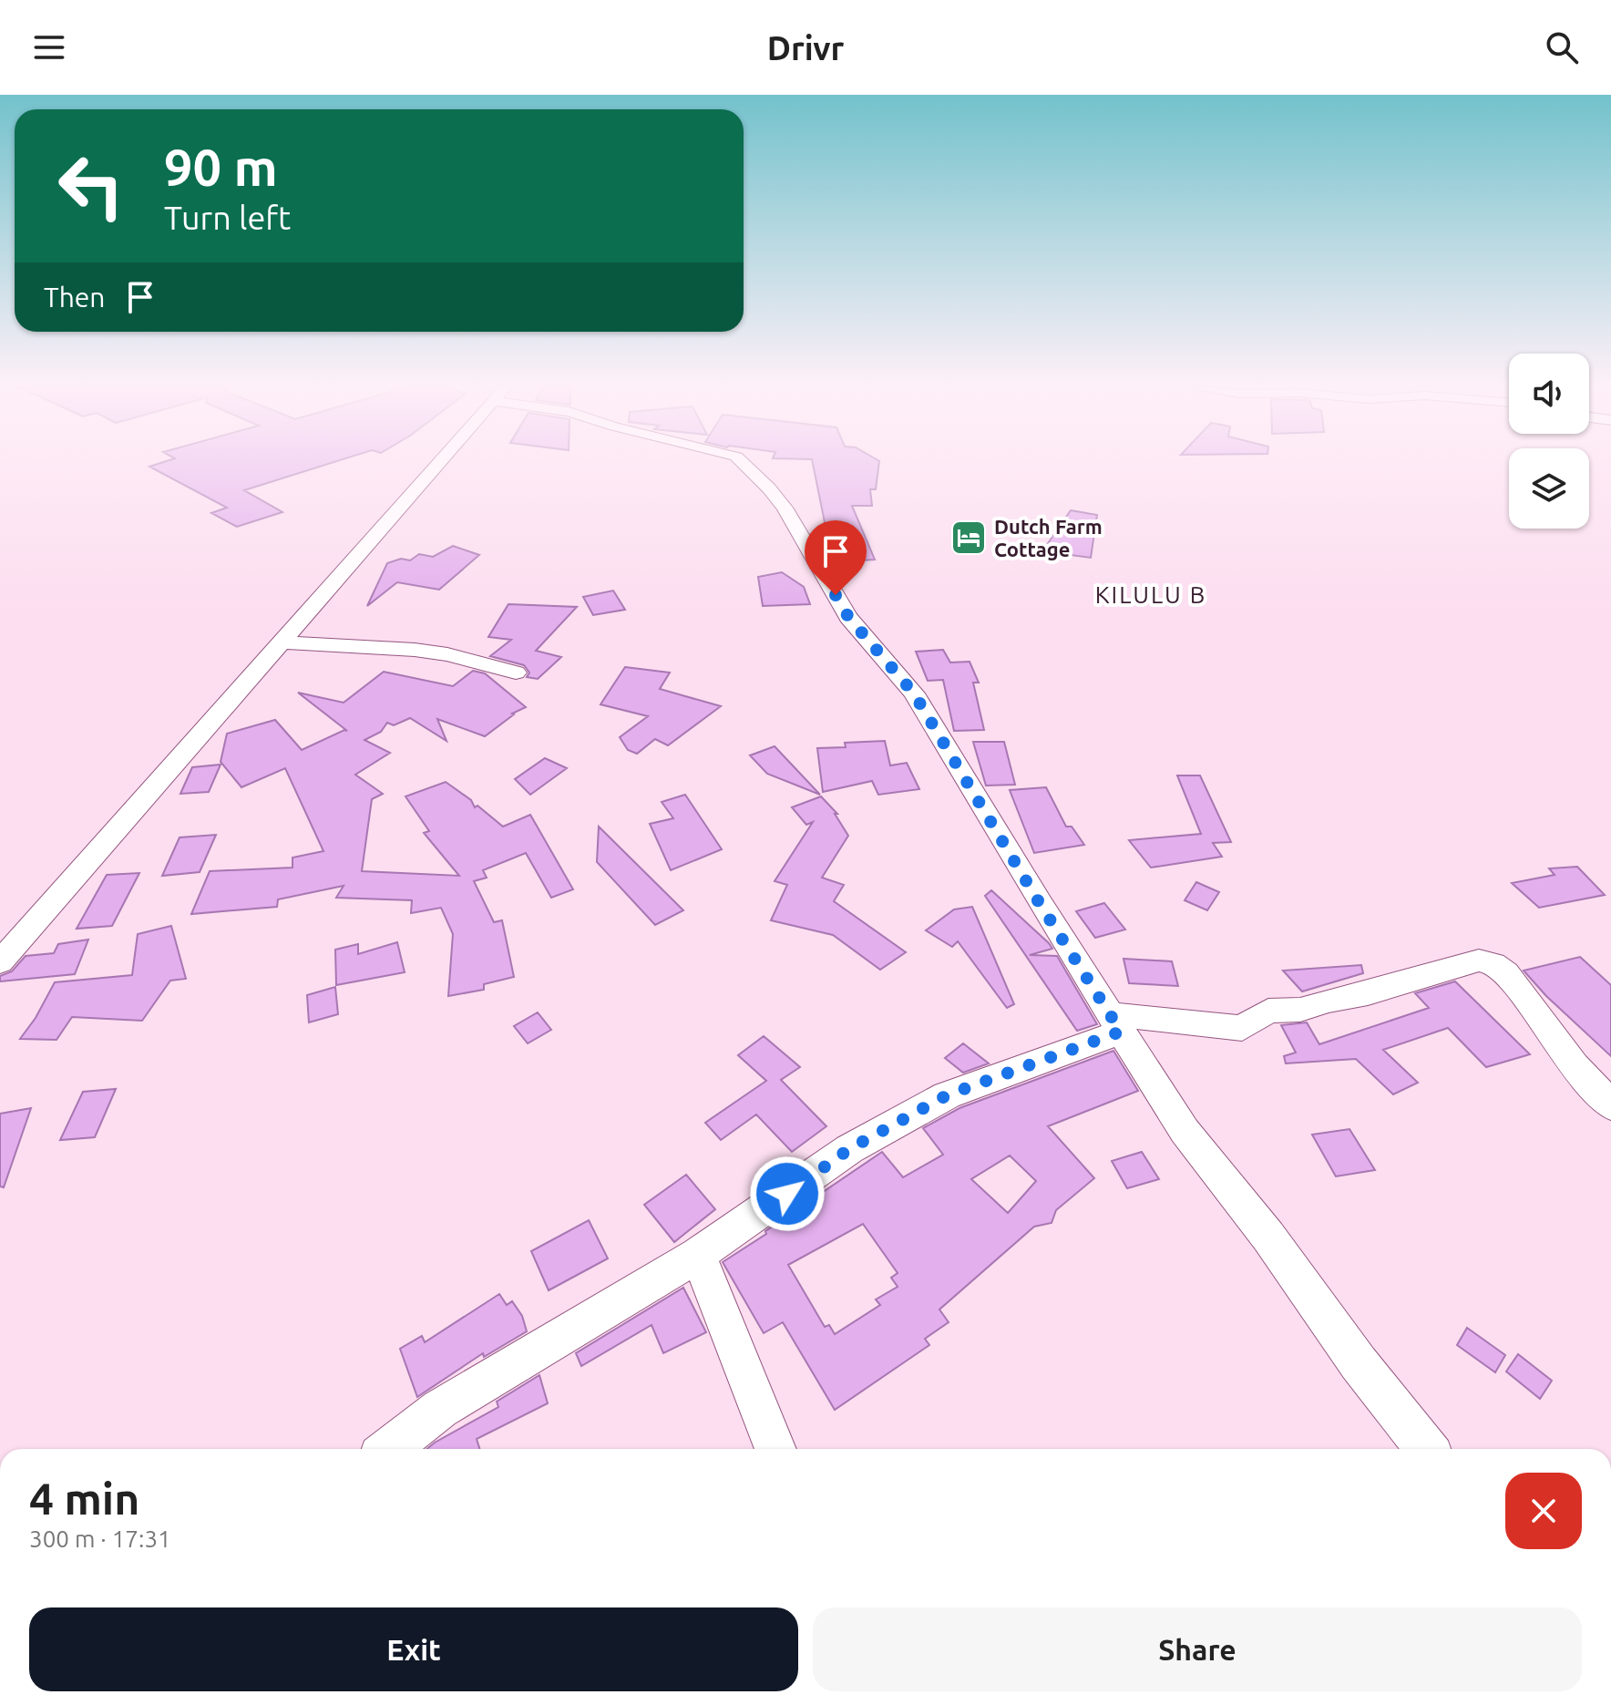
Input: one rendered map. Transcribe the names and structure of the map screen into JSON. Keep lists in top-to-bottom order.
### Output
{
  "districts": ["KILULU B"],
  "places": {
    "hotel": ["Dutch Farm Cottage"]
  },
  "page": {
    "header": "Drivr",
    "turn": ["90 m", "Turn left"],
    "then": "Then",
    "heading": ["4 min", "300 m · 17:31"],
    "buttons": ["Exit", "Share"]
  }
}
